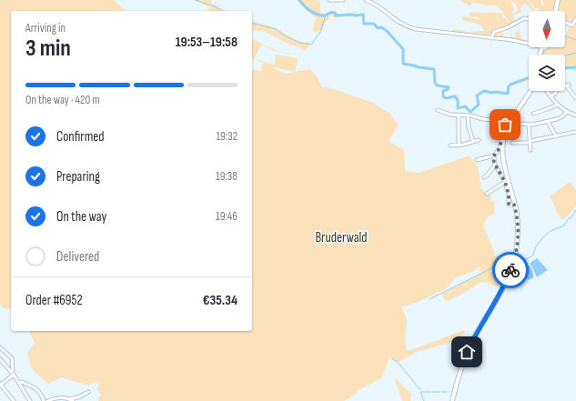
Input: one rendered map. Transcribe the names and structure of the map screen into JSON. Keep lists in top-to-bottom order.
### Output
{
  "parks": ["Bruderwald"],
  "north": "bottom",
  "page": {
    "heading": ["3 min", "Arriving in", "19:53–19:58"],
    "panel": ["Order #6952", "€35.34"],
    "bar": "On the way · 420 m",
    "list": [
      ["Confirmed", "19:32"],
      ["Preparing", "19:38"],
      ["On the way", "19:46"],
      "Delivered"
    ]
  }
}
